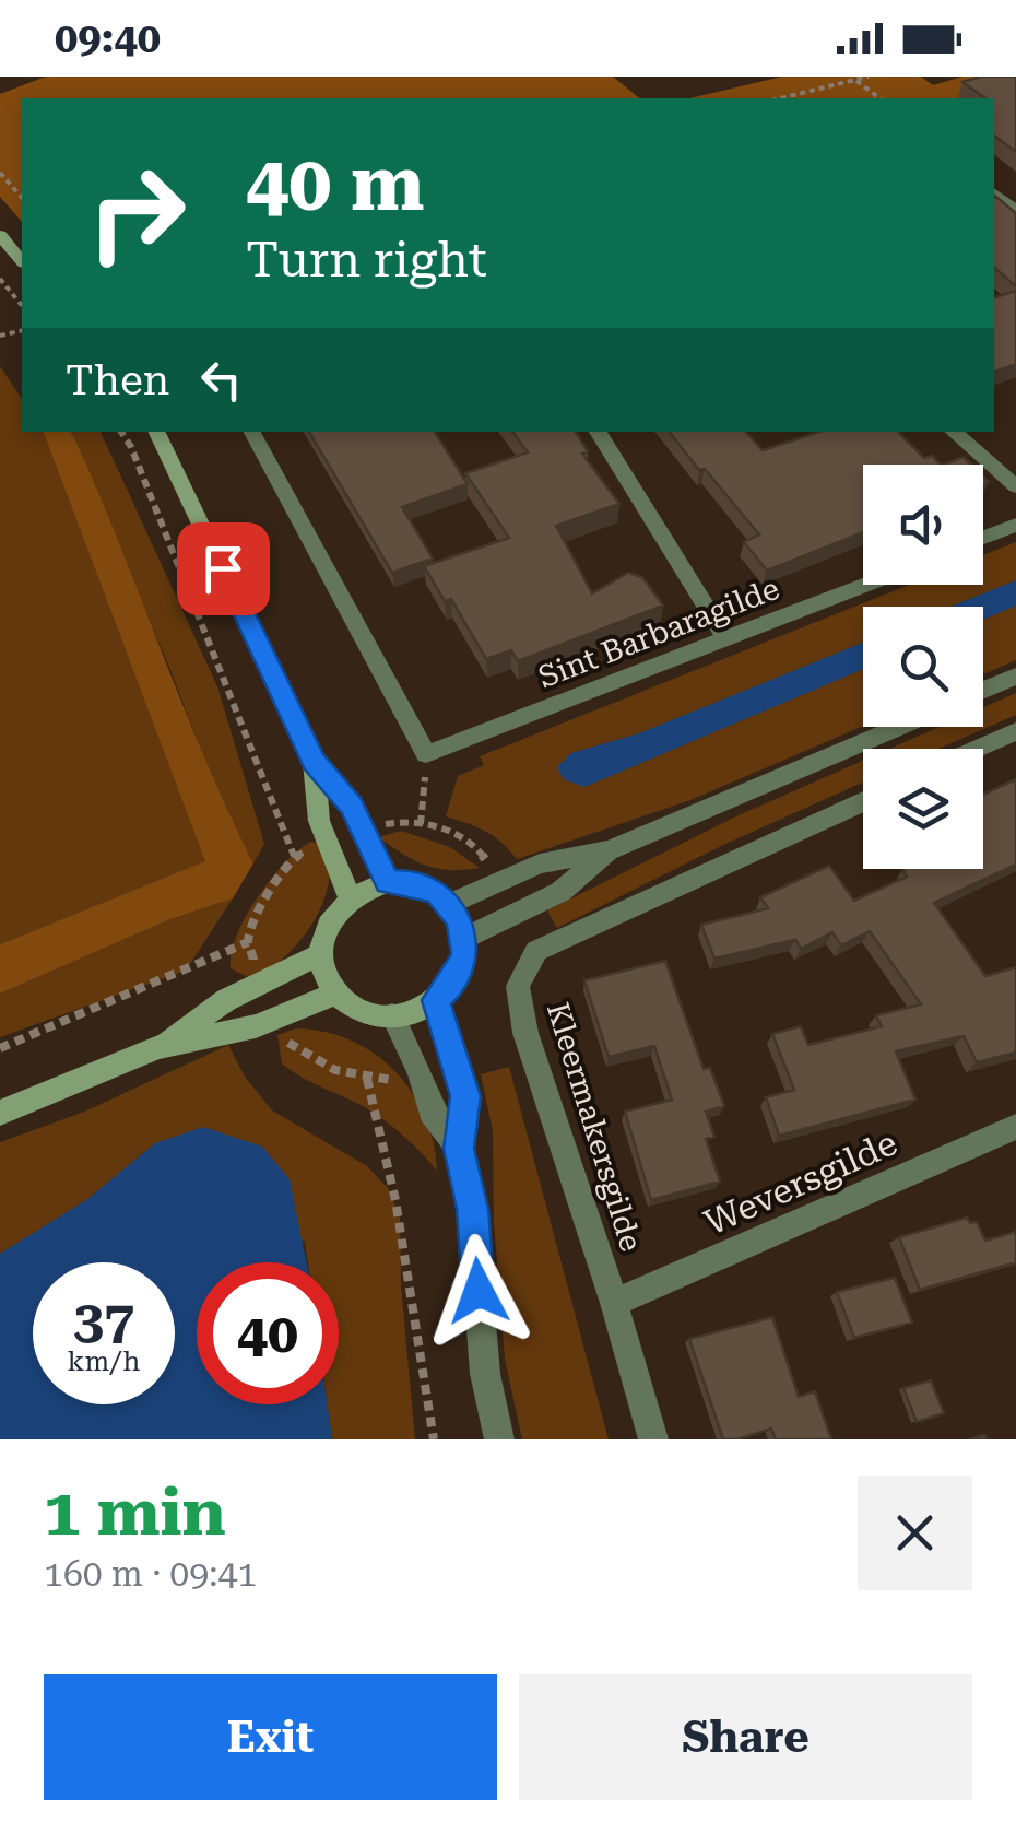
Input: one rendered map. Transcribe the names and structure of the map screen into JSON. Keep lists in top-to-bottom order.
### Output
{
  "streets": {
    "street": ["Sint Barbaragilde", "Kleermakersgilde", "Weversgilde"]
  },
  "crossings": [
    ["Kleermakersgilde", "Weversgilde"]
  ],
  "page": {
    "status": "09:40",
    "turn": ["40 m", "Turn right"],
    "then": "Then",
    "speed": "37 km/h",
    "limit": "40",
    "heading": ["1 min", "160 m · 09:41"],
    "buttons": ["Exit", "Share"]
  }
}
